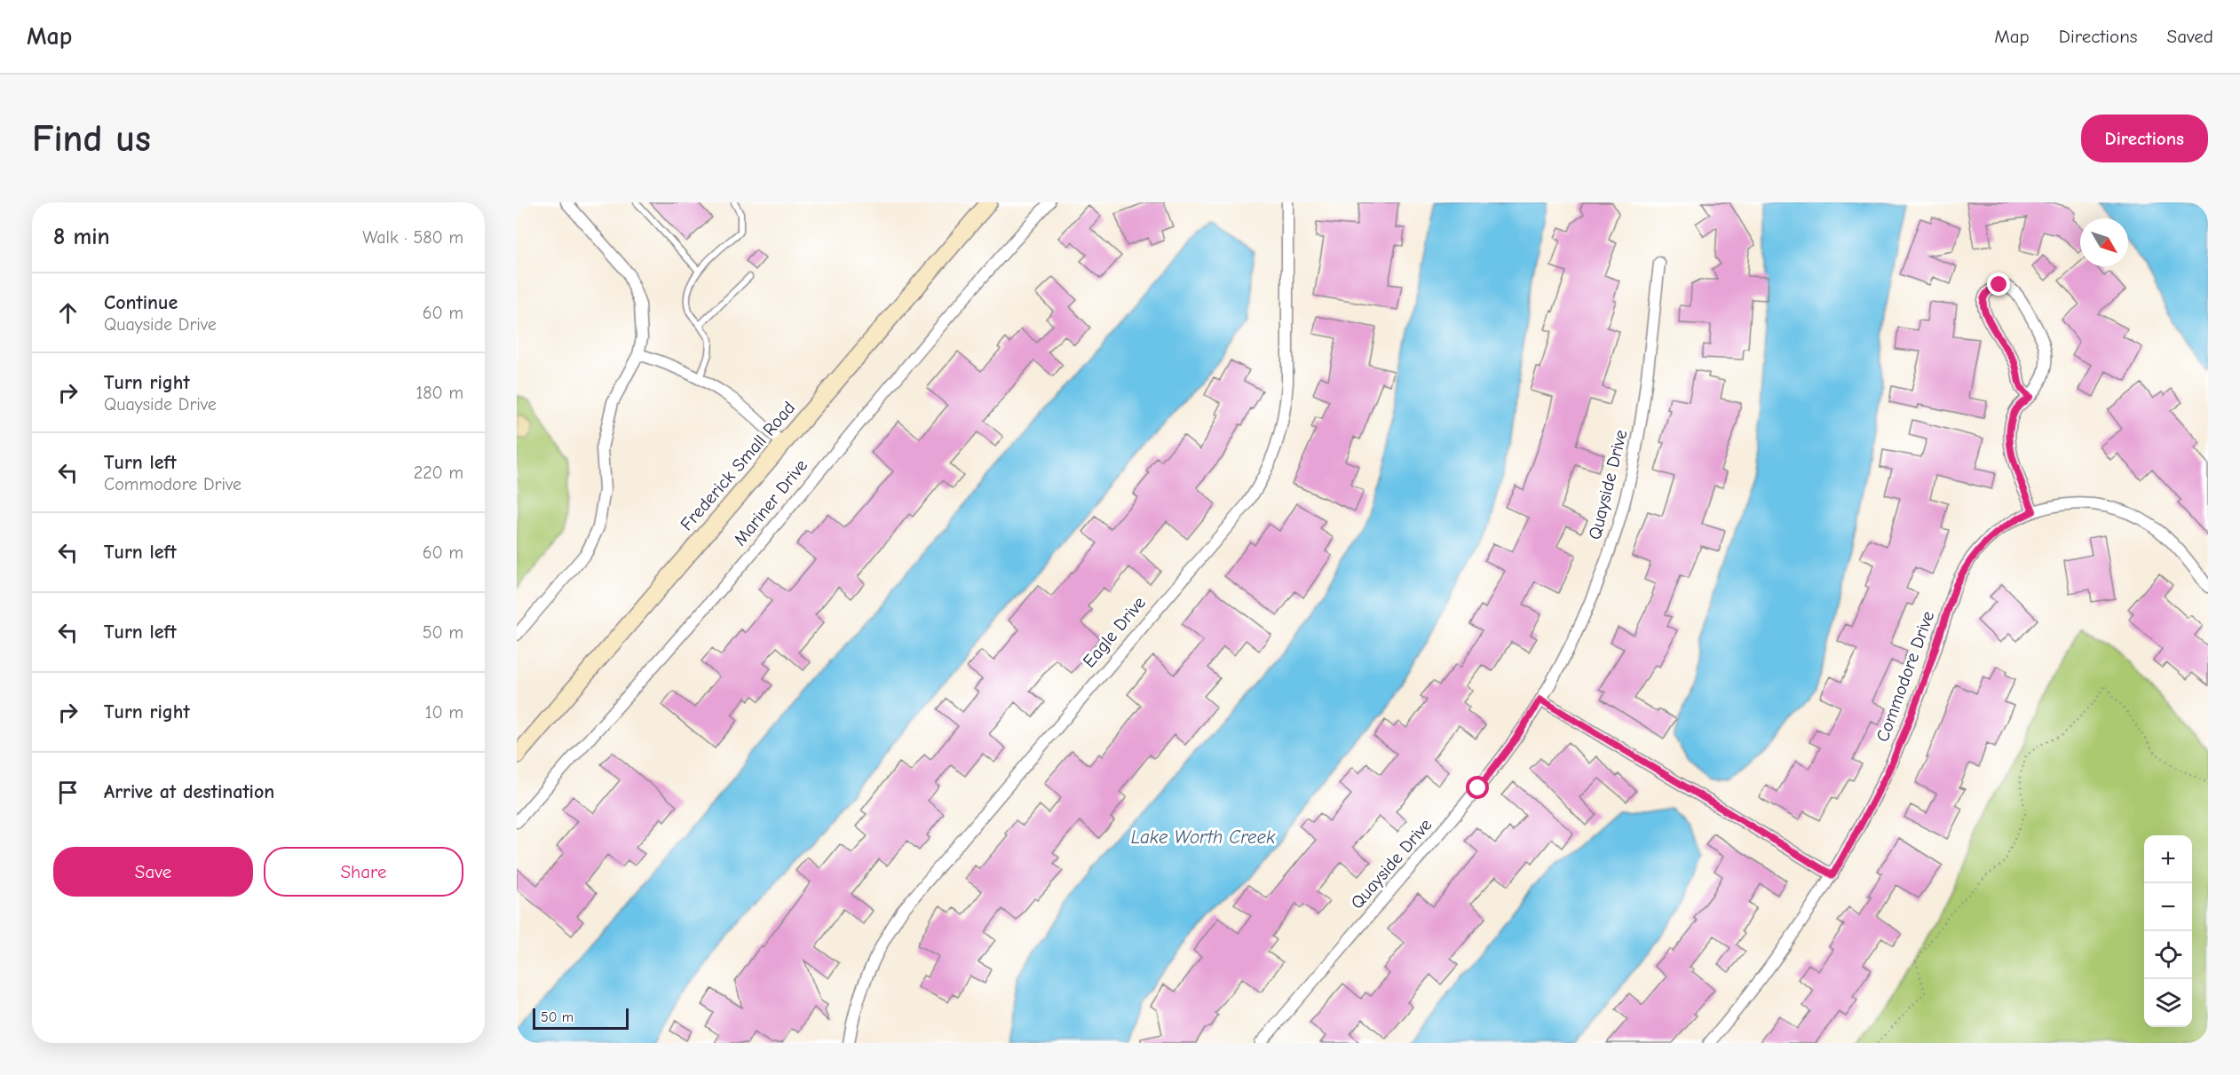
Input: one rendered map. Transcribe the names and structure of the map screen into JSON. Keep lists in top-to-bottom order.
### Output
{
  "streets": {
    "street": [
      "Frederick Small Road",
      "Quayside Drive",
      "Mariner Drive",
      "Eagle Drive",
      "Commodore Drive"
    ]
  },
  "water": ["Lake Worth Creek"],
  "scale_bar": "50 m",
  "north": "bottom right",
  "page": {
    "header": "Map",
    "nav": ["Map", "Directions", "Saved"],
    "buttons": [
      "Directions",
      ["Save", "Share"]
    ],
    "title": "Find us",
    "heading": ["8 min", "Walk · 580 m"],
    "list": [
      ["Continue", "Quayside Drive", "60 m"],
      ["Turn right", "Quayside Drive", "180 m"],
      ["Turn left", "Commodore Drive", "220 m"],
      ["Turn left", "60 m"],
      ["Turn left", "50 m"],
      ["Turn right", "10 m"],
      "Arrive at destination"
    ],
    "map_buttons": ["+", "−"],
    "scale": "50 m"
  }
}
